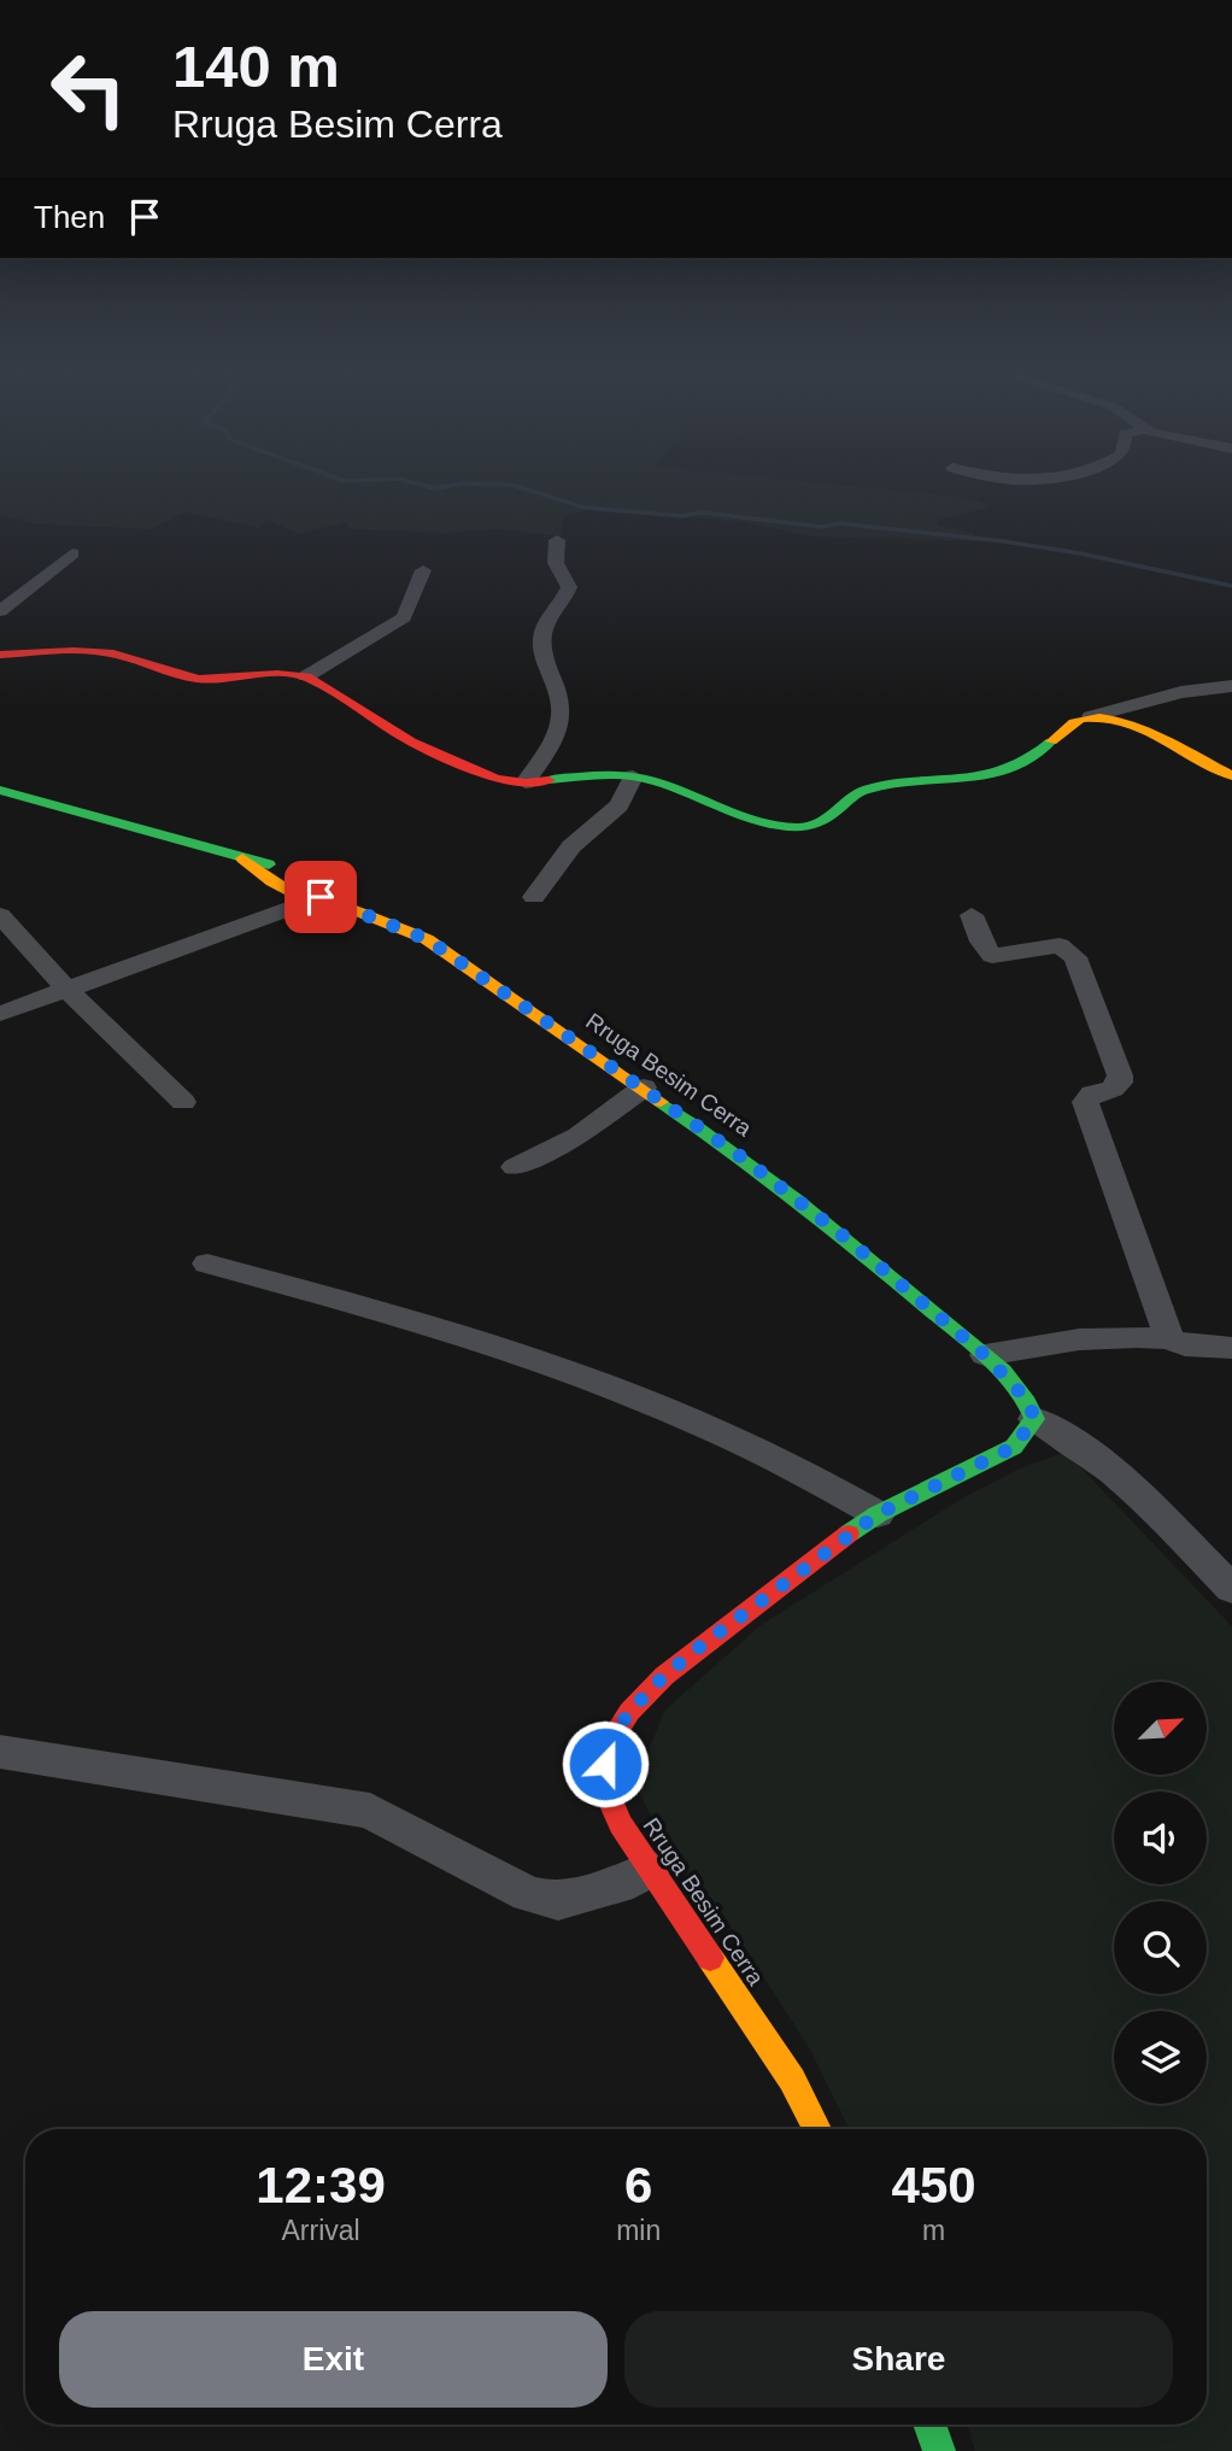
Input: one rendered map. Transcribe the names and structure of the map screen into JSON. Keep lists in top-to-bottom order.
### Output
{
  "streets": {
    "street": ["Rruga Besim Cerra"]
  },
  "north": "top right",
  "page": {
    "turn": ["140 m", "Rruga Besim Cerra"],
    "then": "Then",
    "eta": [
      "12:39",
      "Arrival",
      "6",
      "min",
      "450",
      "m"
    ],
    "buttons": ["Exit", "Share"]
  }
}
